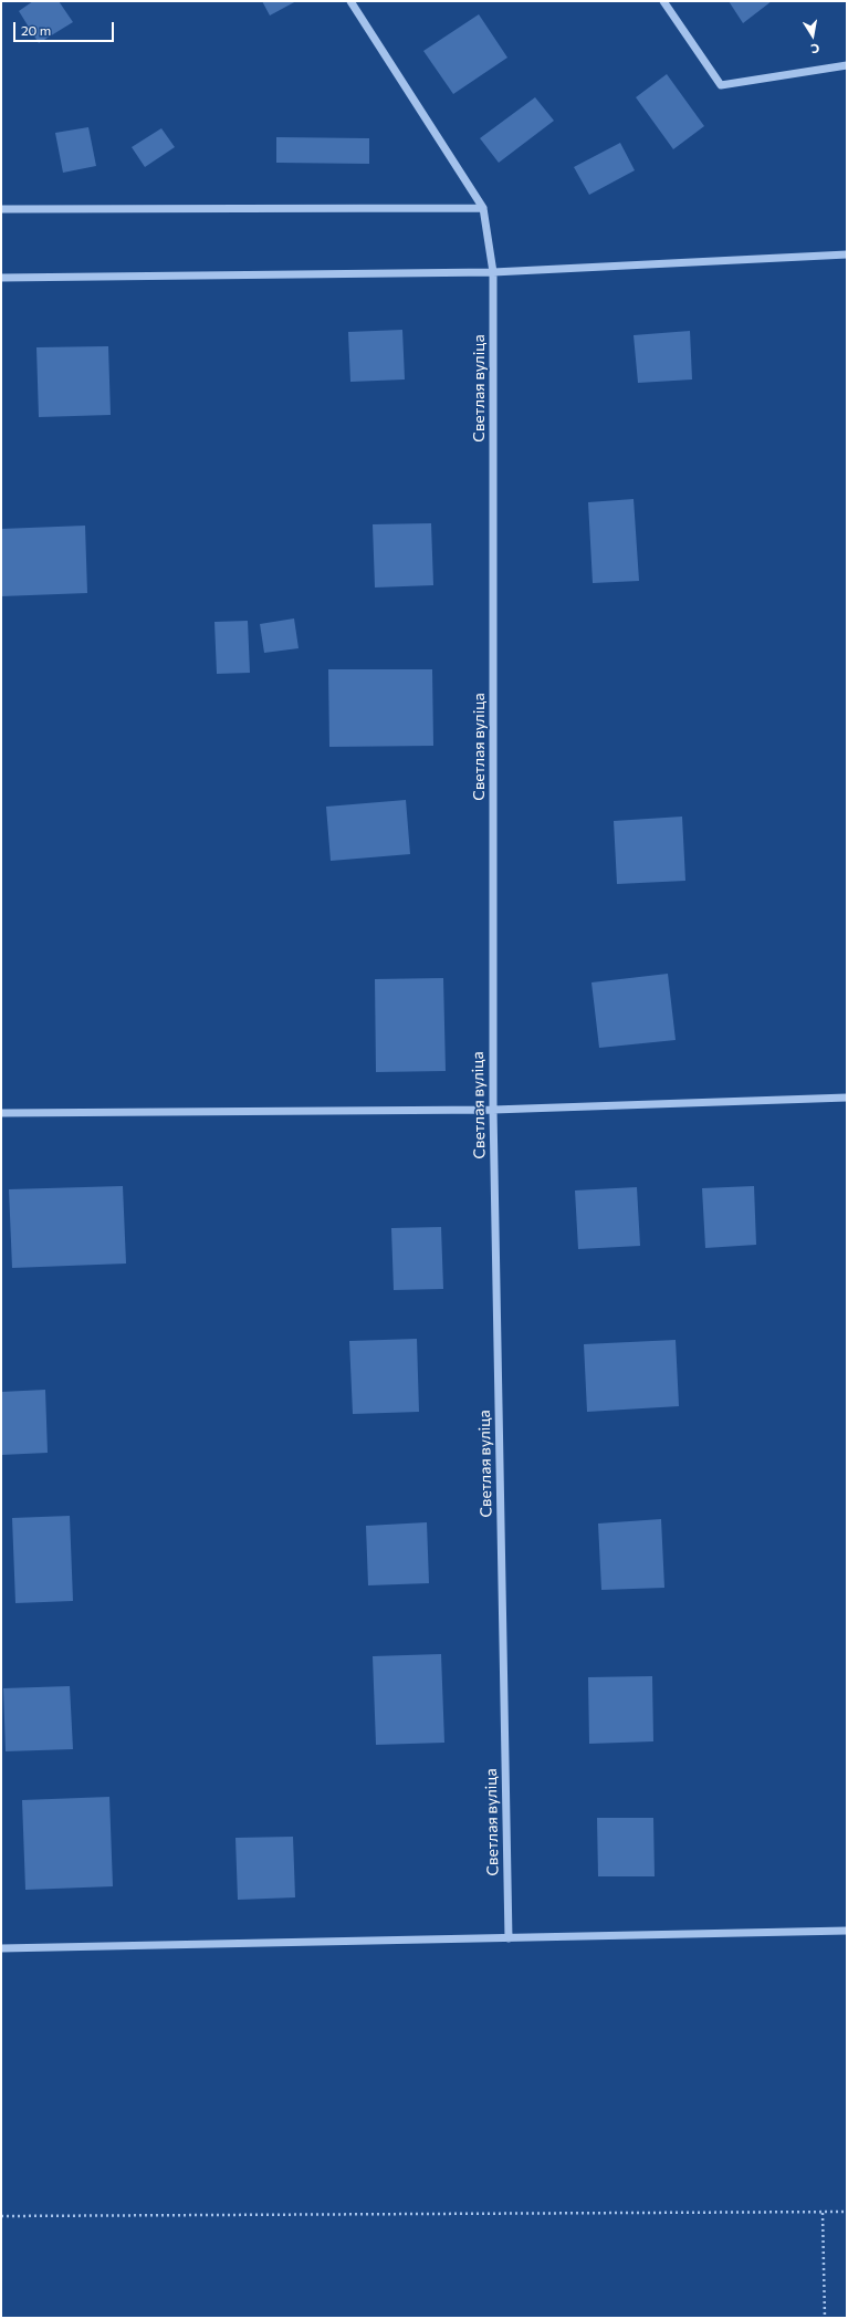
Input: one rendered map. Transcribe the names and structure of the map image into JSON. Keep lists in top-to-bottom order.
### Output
{
  "streets": {
    "street": ["Светлая вуліца"]
  },
  "scale_bar": "20 m",
  "north": "bottom"
}
